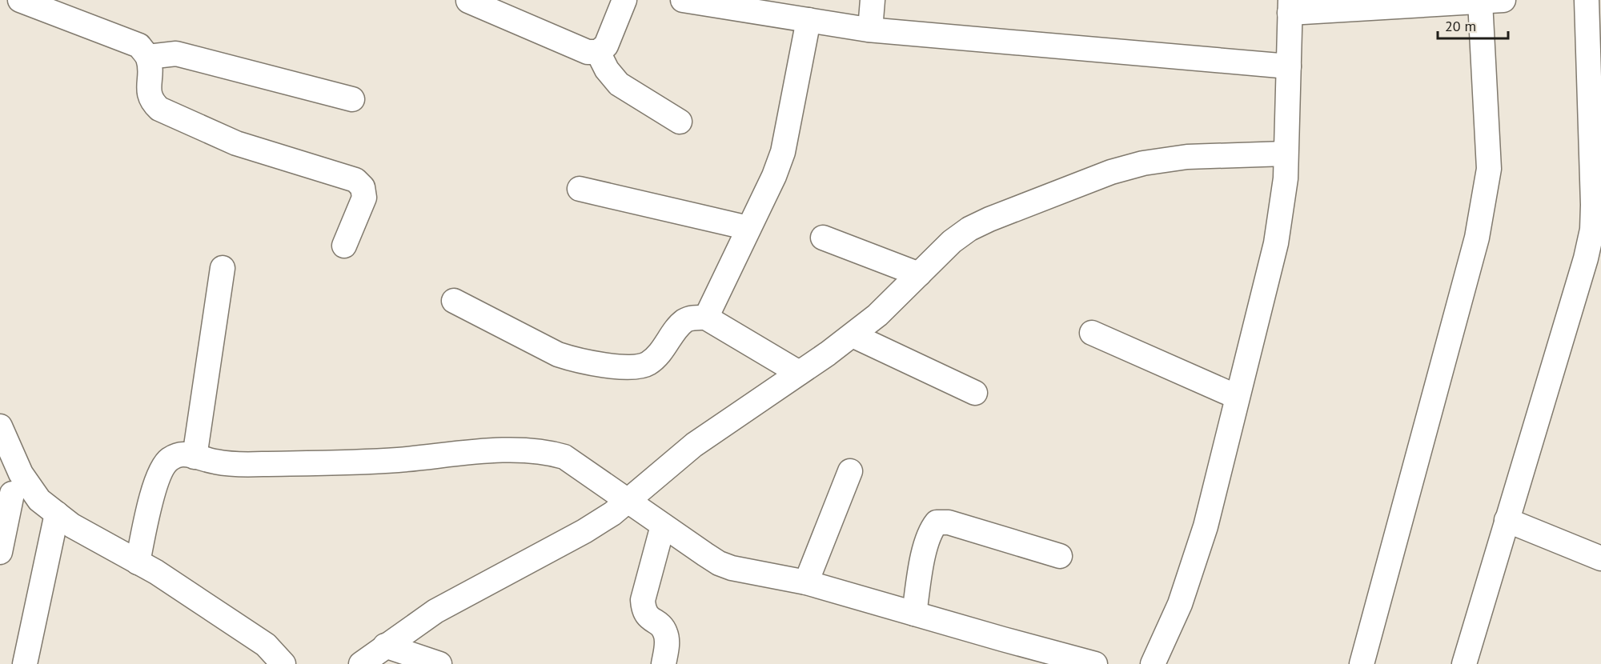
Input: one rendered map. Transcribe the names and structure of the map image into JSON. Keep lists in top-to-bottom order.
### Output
{
  "scale_bar": "20 m"
}
